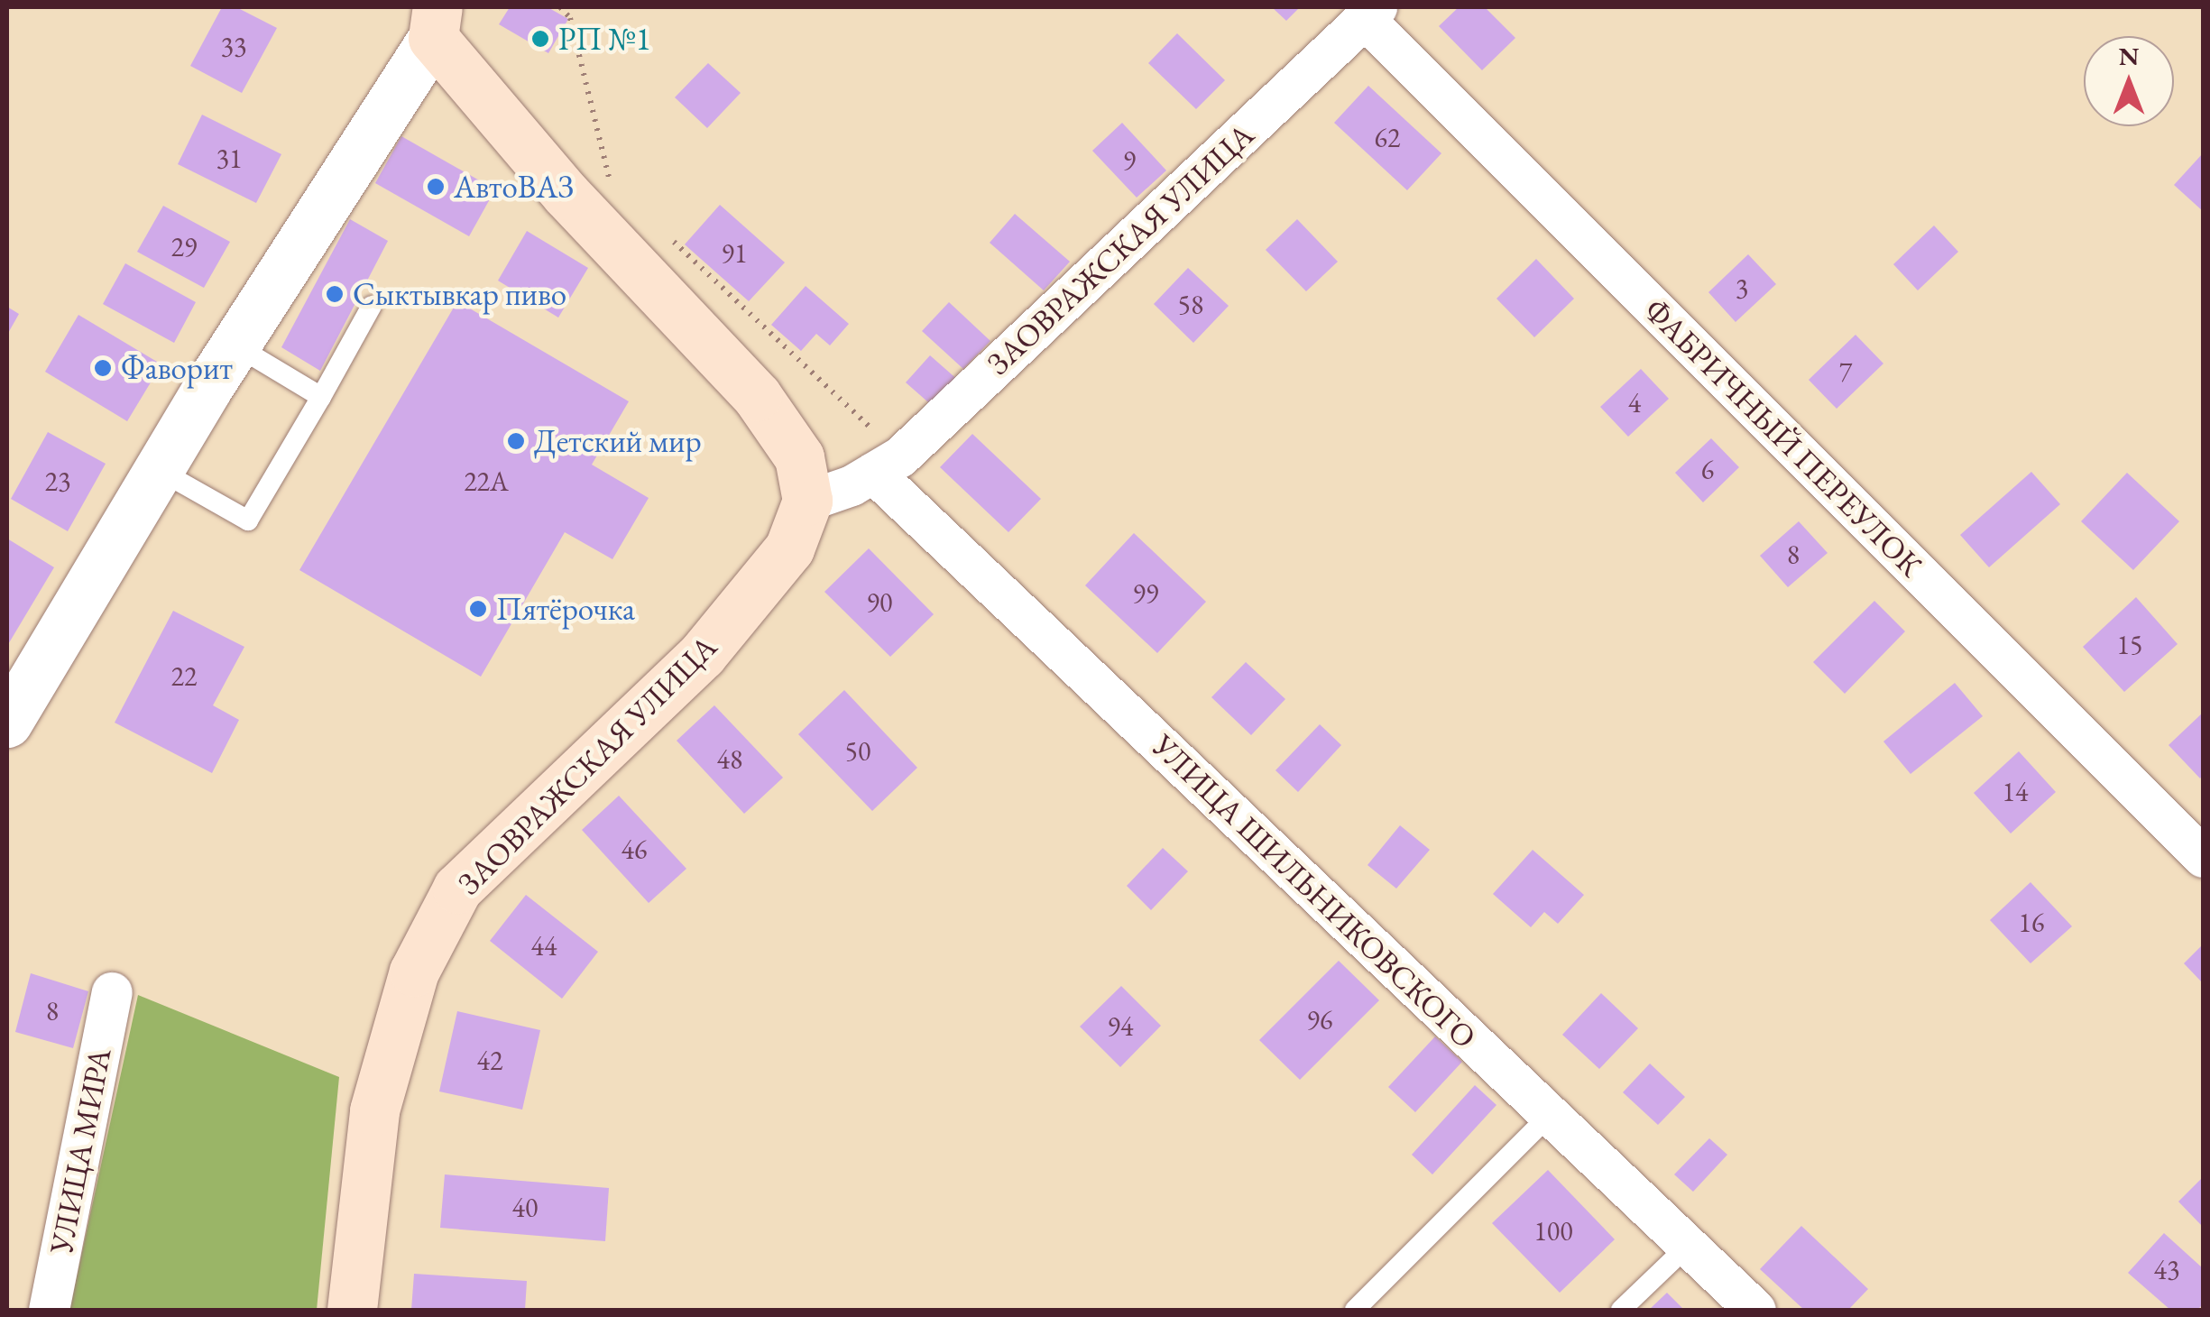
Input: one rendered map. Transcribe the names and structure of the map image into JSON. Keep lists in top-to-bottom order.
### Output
{
  "streets": {
    "main road": ["ЗАОВРАЖСКАЯ УЛИЦА"],
    "street": ["ФАБРИЧНЫЙ ПЕРЕУЛОК", "УЛИЦА ШИЛЬНИКОВСКОГО", "УЛИЦА МИРА"]
  },
  "crossings": [
    ["ЗАОВРАЖСКАЯ УЛИЦА", "ФАБРИЧНЫЙ ПЕРЕУЛОК"],
    ["ЗАОВРАЖСКАЯ УЛИЦА", "УЛИЦА ШИЛЬНИКОВСКОГО"]
  ],
  "places": [
    "РП №1",
    "АвтоВАЗ",
    "Сыктывкар пиво",
    "Фаворит",
    "Детский мир",
    "Пятёрочка"
  ],
  "house_numbers": [
    "33",
    "62",
    "31",
    "9",
    "29",
    "91",
    "3",
    "58",
    "7",
    "4",
    "6",
    "23",
    "22А",
    "8",
    "99",
    "90",
    "15",
    "22",
    "50",
    "48",
    "14",
    "46",
    "16",
    "44",
    "8",
    "96",
    "94",
    "42",
    "40",
    "100",
    "43"
  ],
  "north": "top"
}
